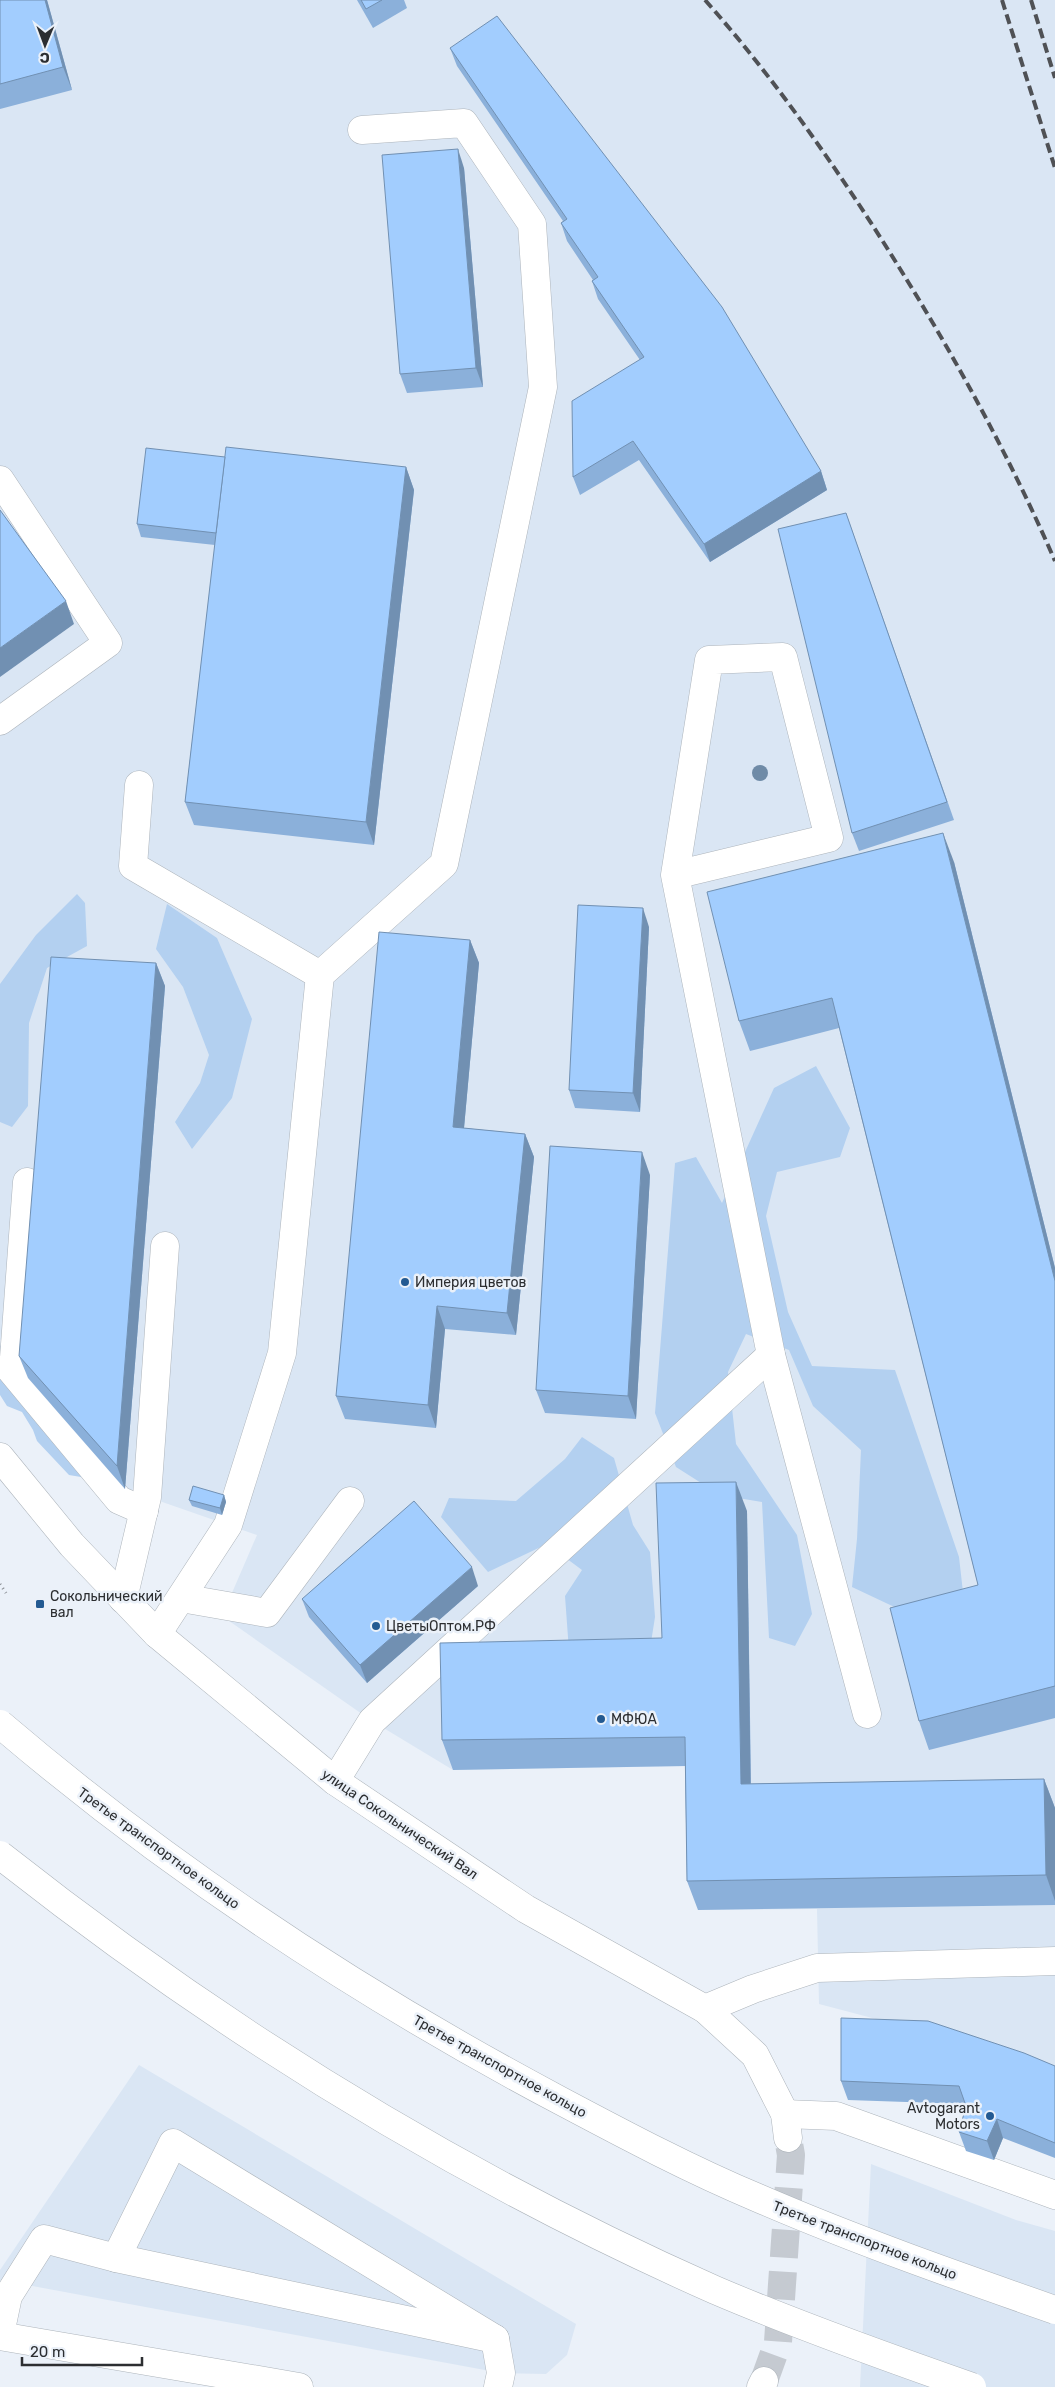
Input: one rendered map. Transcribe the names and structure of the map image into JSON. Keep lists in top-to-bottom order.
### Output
{
  "streets": {
    "main road": ["улица Сокольнический Вал", "Третье транспортное кольцо"]
  },
  "places": {
    "other": [
      "Империя цветов",
      "ЦветыОптом.РФ",
      "МФЮА",
      "Avtogarant Motors"
    ],
    "transit": ["Сокольнический вал"]
  },
  "scale_bar": "20 m",
  "north": "bottom"
}
